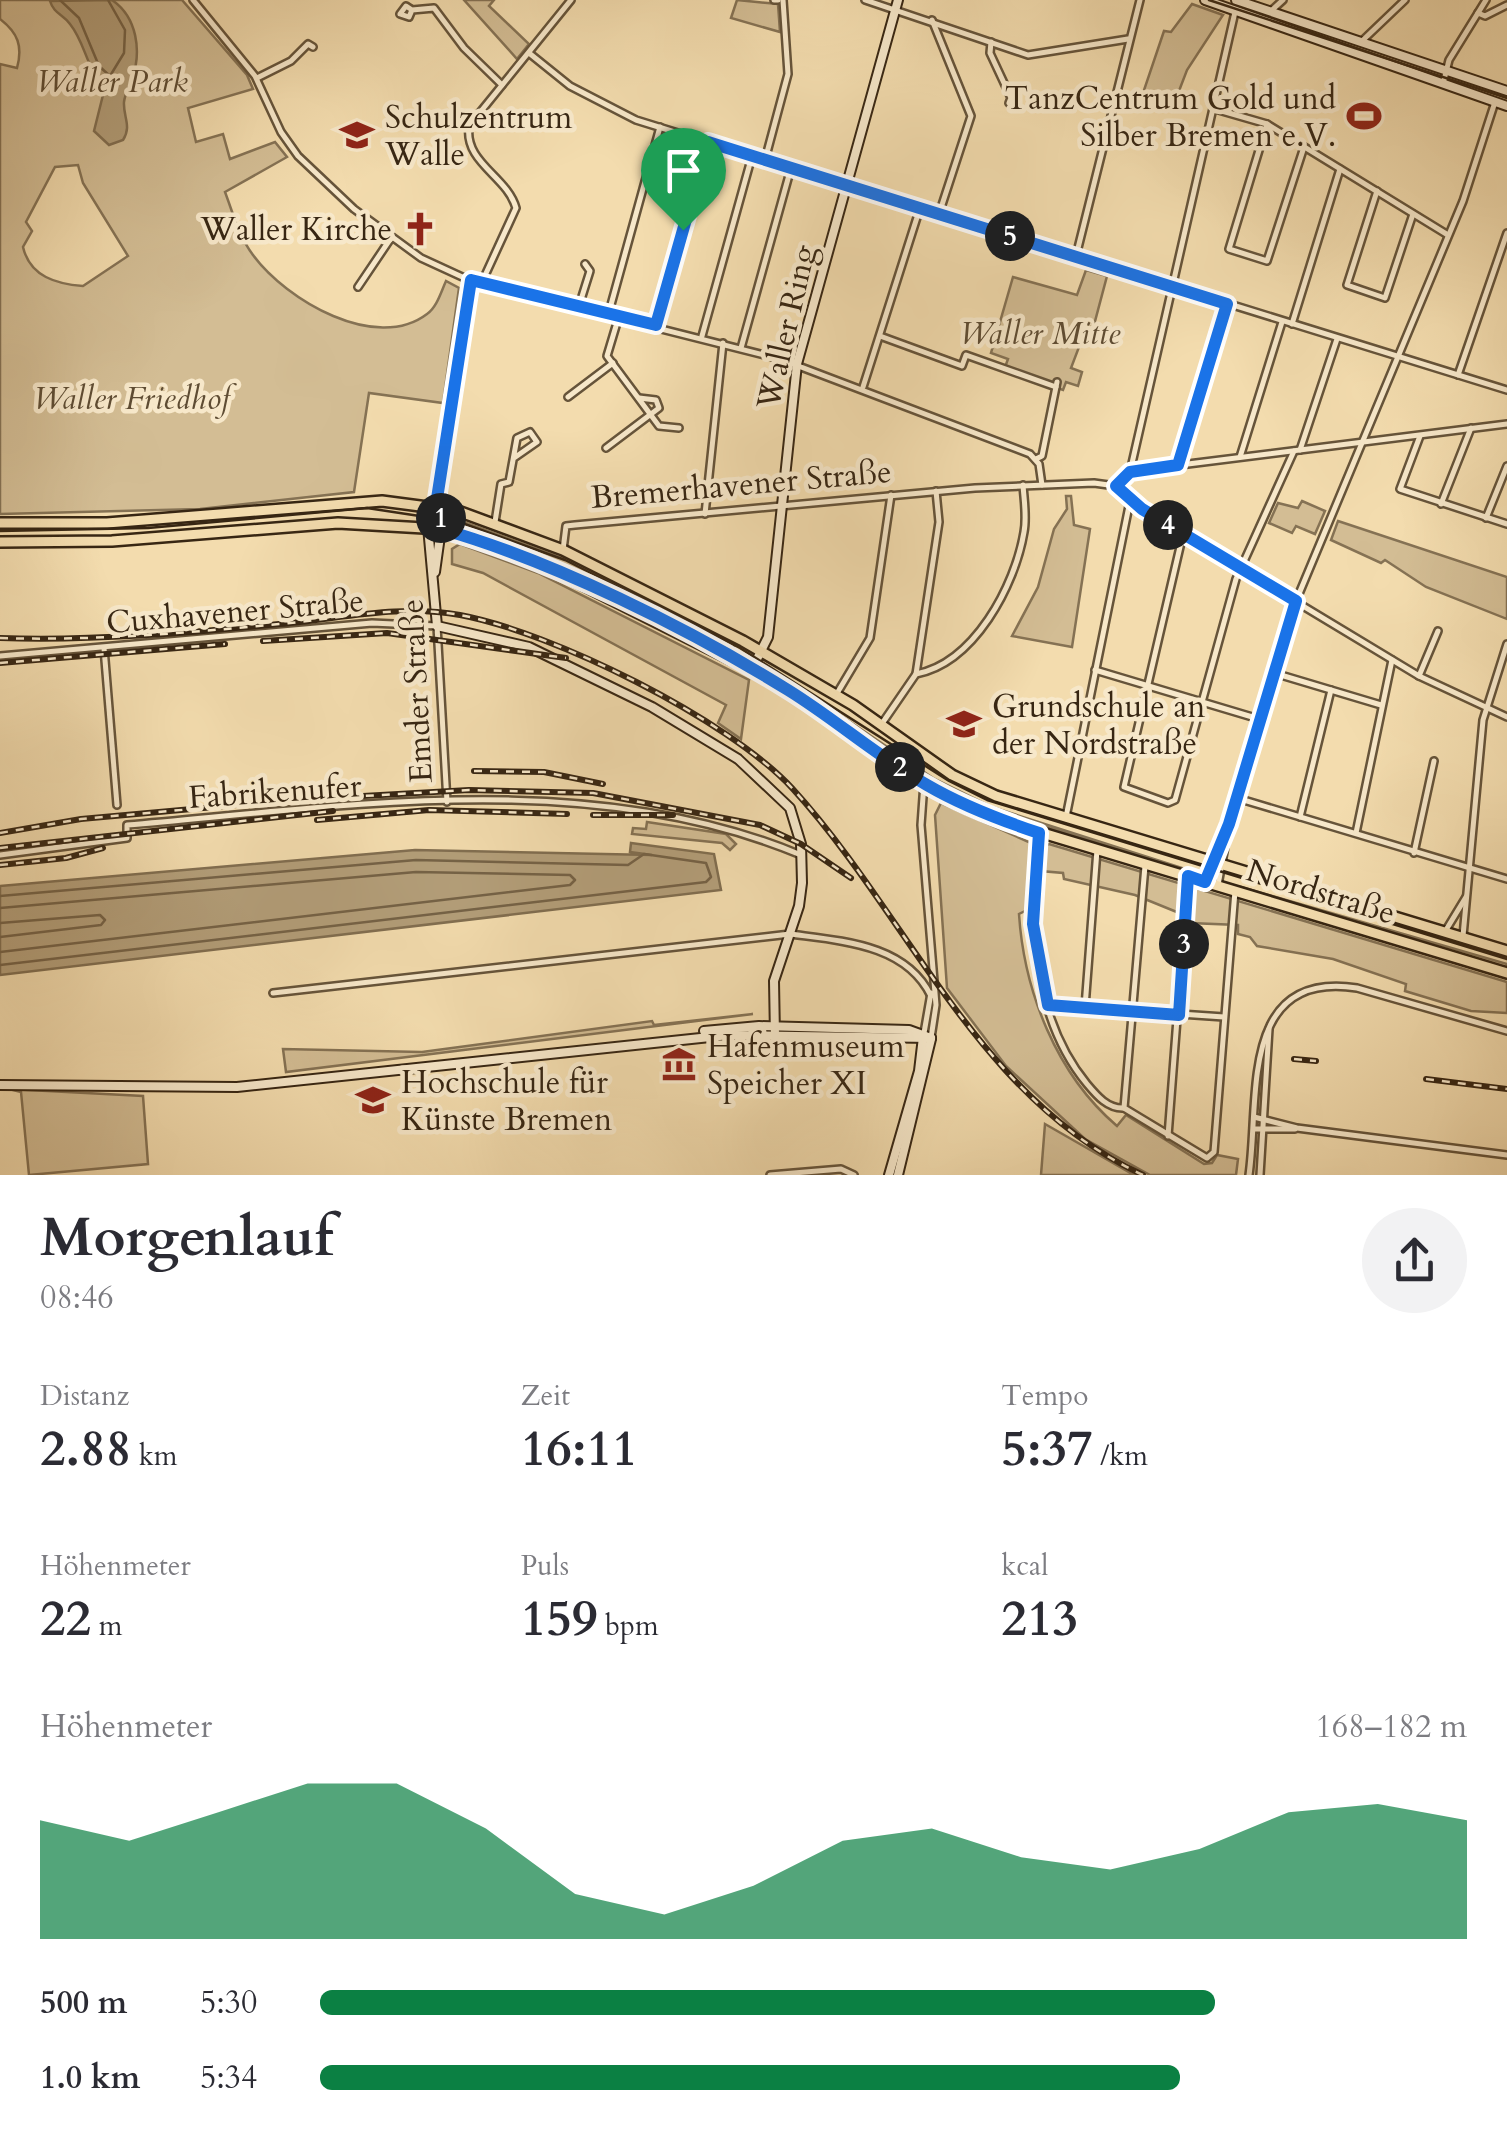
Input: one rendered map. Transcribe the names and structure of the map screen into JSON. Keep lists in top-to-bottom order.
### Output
{
  "streets": {
    "main road": ["Bremerhavener Straße", "Emder Straße", "Nordstraße"],
    "street": ["Waller Ring", "Cuxhavener Straße", "Fabrikenufer"]
  },
  "crossings": [
    ["Waller Ring", "Bremerhavener Straße"],
    ["Waller Ring", "Nordstraße"],
    ["Bremerhavener Straße", "Emder Straße"],
    ["Bremerhavener Straße", "Nordstraße"],
    ["Cuxhavener Straße", "Emder Straße"],
    ["Cuxhavener Straße", "Fabrikenufer"],
    ["Emder Straße", "Fabrikenufer"],
    ["Emder Straße", "Nordstraße"]
  ],
  "parks": ["Waller Park", "Waller Mitte", "Waller Friedhof"],
  "places": {
    "sports": ["TanzCentrum Gold und Silber Bremen e.V."],
    "school or university": ["Schulzentrum Walle", "Grundschule an der Nordstraße", "Hochschule für Künste Bremen"],
    "church": ["Waller Kirche"],
    "museum": ["Hafenmuseum Speicher XI"]
  },
  "page": {
    "pins": [
      "5",
      "1",
      "4",
      "2",
      "3"
    ],
    "heading": ["Morgenlauf", "08:46"],
    "stats": [
      ["Distanz", "2.88 km"],
      ["Zeit", "16:11"],
      ["Tempo", "5:37 /km"],
      ["Höhenmeter", "22 m"],
      ["Puls", "159 bpm"],
      ["kcal", "213"]
    ],
    "chart": ["Höhenmeter", "168–182 m"],
    "list": [
      {
        "name": "500 m",
        "note": "5:30"
      },
      {
        "name": "1.0 km",
        "note": "5:34"
      }
    ]
  }
}
